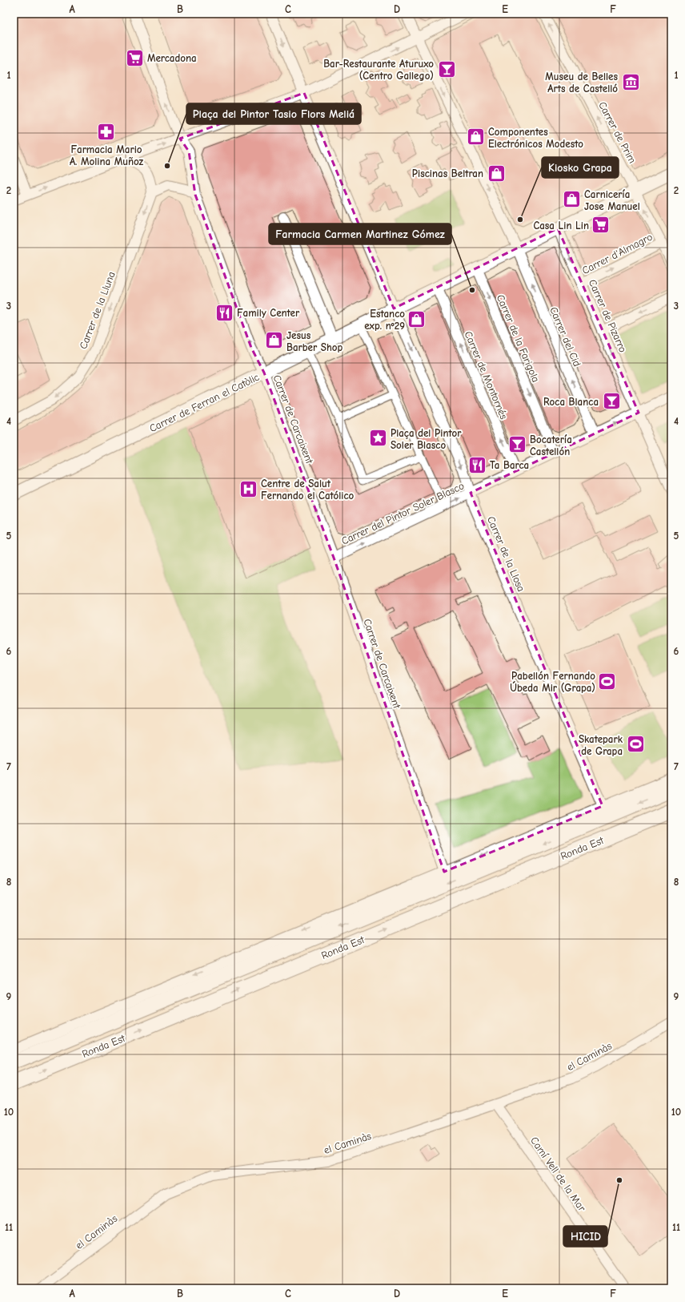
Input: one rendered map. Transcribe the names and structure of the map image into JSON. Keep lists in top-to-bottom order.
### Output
{
  "streets": {
    "main road": ["Ronda Est"],
    "street": [
      "Carrer de Prim",
      "Carrer d'Almagro",
      "Carrer de la Lluna",
      "Carrer de Pizarro",
      "Carrer del Cid",
      "Carrer de la Farigola",
      "Carrer de Montornés",
      "Carrer de Ferran el Catòlic",
      "Carrer de Carcaixent",
      "Carrer del Pintor Soler Blasco",
      "Carrer de la Llosa",
      "el Caminàs",
      "Camí Vell de la Mar"
    ]
  },
  "crossings": [
    ["Carrer de Prim", "Carrer d'Almagro"],
    ["Carrer de Prim", "Carrer de Ferran el Catòlic"],
    ["Carrer d'Almagro", "Carrer de Pizarro"],
    ["Carrer de Pizarro", "Carrer de Ferran el Catòlic"],
    ["Carrer de Pizarro", "Carrer del Pintor Soler Blasco"],
    ["Carrer del Cid", "Carrer de Ferran el Catòlic"],
    ["Carrer del Cid", "Carrer del Pintor Soler Blasco"],
    ["Carrer de la Farigola", "Carrer de Ferran el Catòlic"],
    ["Carrer de la Farigola", "Carrer del Pintor Soler Blasco"],
    ["Carrer de Montornés", "Carrer de Ferran el Catòlic"],
    ["Carrer de Montornés", "Carrer del Pintor Soler Blasco"],
    ["Carrer de Ferran el Catòlic", "Carrer de Carcaixent"],
    ["Carrer de Ferran el Catòlic", "Carrer de la Llosa"],
    ["Carrer de Carcaixent", "Carrer del Pintor Soler Blasco"],
    ["Carrer del Pintor Soler Blasco", "Carrer de la Llosa"],
    ["el Caminàs", "Camí Vell de la Mar"]
  ],
  "one_way": [
    "Carrer de Prim",
    "Carrer de la Lluna",
    "Carrer de Pizarro",
    "Carrer de la Farigola",
    "Carrer del Pintor Soler Blasco"
  ],
  "places": {
    "supermarket": ["Mercadona", "Casa Lin Lin"],
    "bar": ["Bar-Restaurante Aturuxo (Centro Gallego)", "Roca Blanca", "Bocatería Castellón"],
    "museum": ["Museu de Belles Arts de Castelló"],
    "pharmacy": ["Farmacia Mario A. Molina Muñoz"],
    "shop": [
      "Componentes Electrónicos Modesto",
      "Piscinas Beltran",
      "Carnicería Jose Manuel",
      "Estanco exp. nº29",
      "Jesus Barber Shop"
    ],
    "other": [
      "Plaça del Pintor Tasio Flors Meliá",
      "Kiosko Grapa",
      "Farmacia Carmen Martinez Gómez",
      "HICID"
    ],
    "restaurant": ["Family Center", "Ta Barca"],
    "place": ["Plaça del Pintor Soler Blasco"],
    "hospital": ["Centre de Salut Fernando el Católico"],
    "sports": ["Pabellón Fernando Úbeda Mir (Grapa)", "Skatepark de Grapa"]
  },
  "grid": {
    "columns": [
      "A",
      "B",
      "C",
      "D",
      "E",
      "F"
    ],
    "rows": [
      "1",
      "2",
      "3",
      "4",
      "5",
      "6",
      "7",
      "8",
      "9",
      "10",
      "11"
    ]
  }
}
